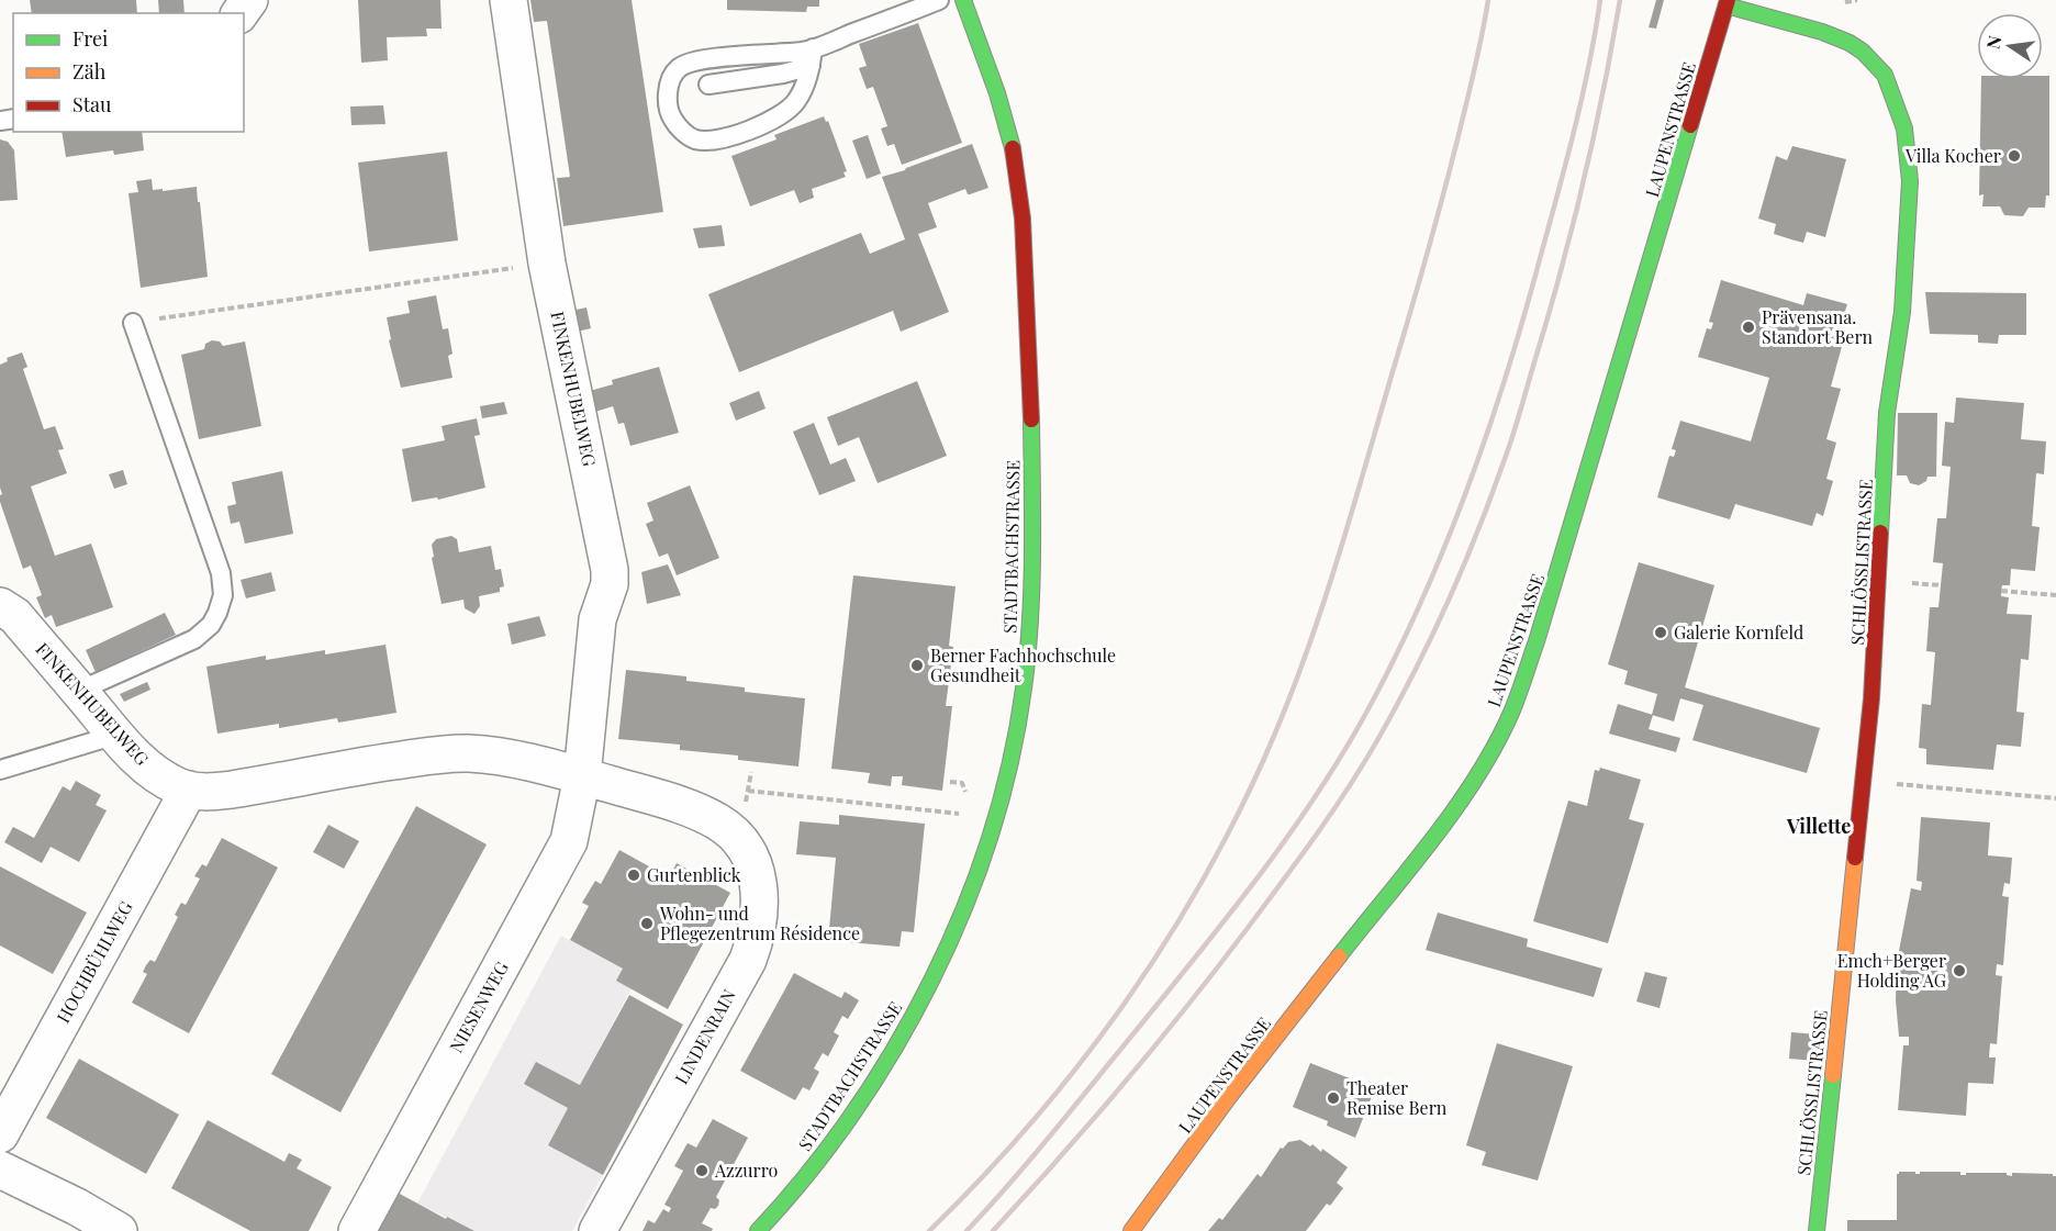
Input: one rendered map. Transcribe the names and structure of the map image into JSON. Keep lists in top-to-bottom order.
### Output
{
  "streets": {
    "main road": ["LAUPENSTRASSE", "STADTBACHSTRASSE", "SCHLÖSSLISTRASSE"],
    "street": [
      "FINKENHUBELWEG",
      "HOCHBÜHLWEG",
      "NIESENWEG",
      "LINDENRAIN"
    ]
  },
  "crossings": [
    ["LAUPENSTRASSE", "SCHLÖSSLISTRASSE"],
    ["FINKENHUBELWEG", "HOCHBÜHLWEG"],
    ["FINKENHUBELWEG", "NIESENWEG"],
    ["FINKENHUBELWEG", "LINDENRAIN"]
  ],
  "districts": ["Villette"],
  "places": [
    "Villa Kocher",
    "Prävensana. Standort Bern",
    "Galerie Kornfeld",
    "Berner Fachhochschule Gesundheit",
    "Gurtenblick",
    "Wohn- und Pflegezentrum Résidence",
    "Emch+Berger Holding AG",
    "Theater Remise Bern",
    "Azzurro"
  ],
  "legend": ["Frei", "Zäh", "Stau"],
  "north": "left"
}
